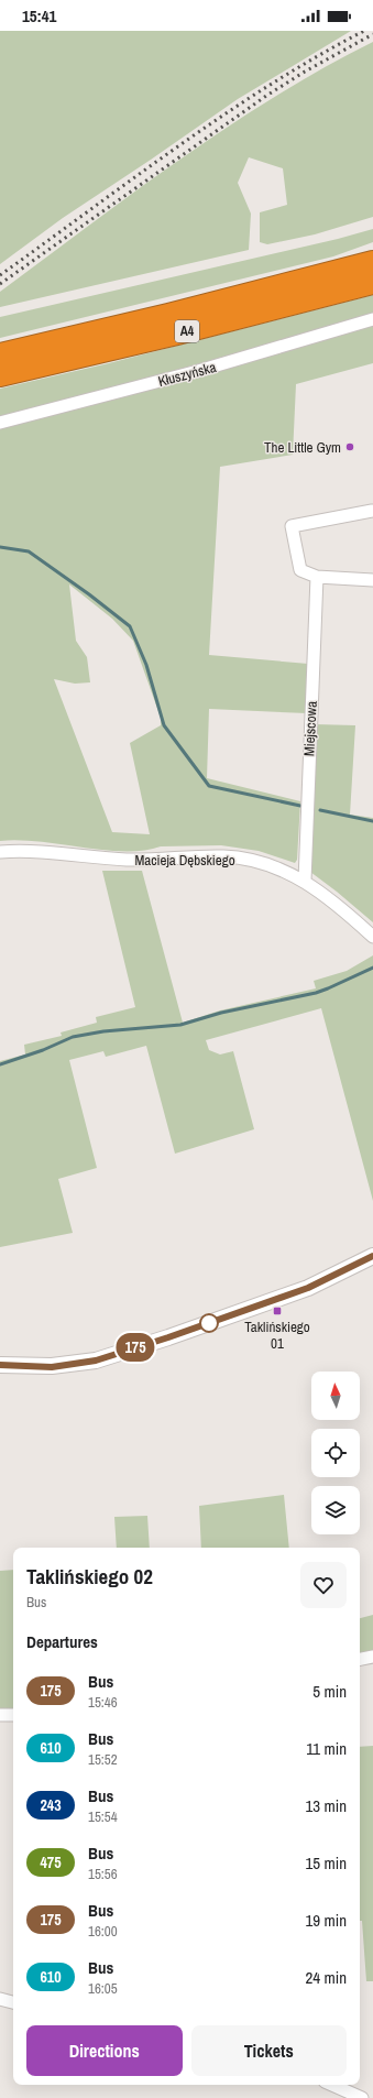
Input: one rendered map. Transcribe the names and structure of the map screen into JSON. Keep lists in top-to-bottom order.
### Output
{
  "streets": {
    "highway": ["A4"],
    "street": ["Kłuszyńska", "Miejscowa", "Macieja Dębskiego"]
  },
  "crossings": [
    ["Miejscowa", "Macieja Dębskiego"]
  ],
  "places": {
    "other": ["The Little Gym"],
    "transit": ["Taklińskiego 01"]
  },
  "lines": ["bus line 175"],
  "north": "top",
  "page": {
    "status": "15:41",
    "on_map": "175",
    "heading": [
      ["Taklińskiego 02", "Bus"],
      "Departures"
    ],
    "list": [
      {
        "mark": "175",
        "name": "Bus",
        "note": "15:46",
        "value": "5 min"
      },
      {
        "mark": "610",
        "name": "Bus",
        "note": "15:52",
        "value": "11 min"
      },
      {
        "mark": "243",
        "name": "Bus",
        "note": "15:54",
        "value": "13 min"
      },
      {
        "mark": "475",
        "name": "Bus",
        "note": "15:56",
        "value": "15 min"
      },
      {
        "mark": "175",
        "name": "Bus",
        "note": "16:00",
        "value": "19 min"
      },
      {
        "mark": "610",
        "name": "Bus",
        "note": "16:05",
        "value": "24 min"
      }
    ],
    "buttons": ["Directions", "Tickets"]
  }
}
